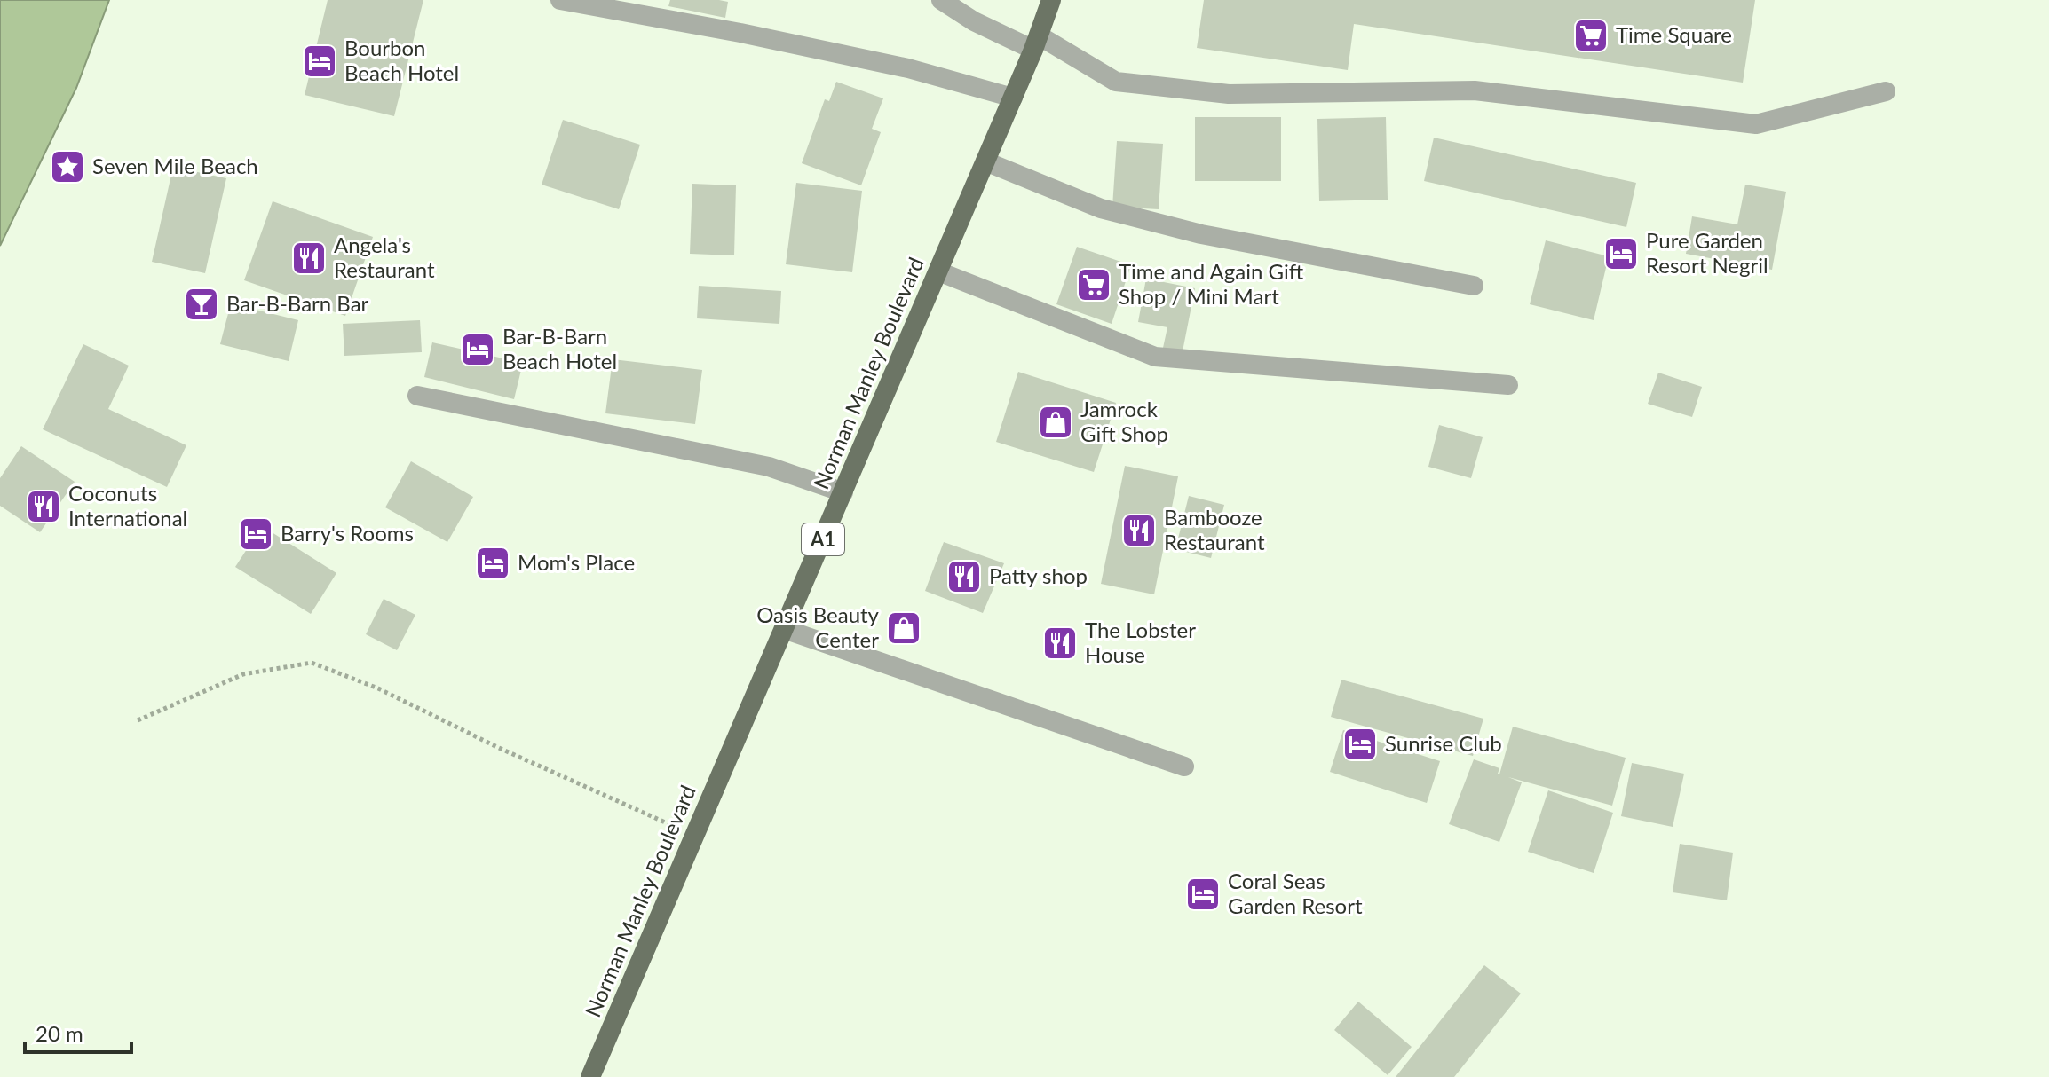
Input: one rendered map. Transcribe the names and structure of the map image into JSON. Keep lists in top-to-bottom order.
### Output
{
  "streets": {
    "main road": ["Norman Manley Boulevard", "A1"]
  },
  "places": {
    "supermarket": ["Time Square", "Time and Again Gift Shop / Mini Mart"],
    "hotel": [
      "Bourbon Beach Hotel",
      "Pure Garden Resort Negril",
      "Bar-B-Barn Beach Hotel",
      "Barry's Rooms",
      "Mom's Place",
      "Sunrise Club",
      "Coral Seas Garden Resort"
    ],
    "place": ["Seven Mile Beach"],
    "restaurant": [
      "Angela's Restaurant",
      "Coconuts International",
      "Bambooze Restaurant",
      "Patty shop",
      "The Lobster House"
    ],
    "bar": ["Bar-B-Barn Bar"],
    "shop": ["Jamrock Gift Shop", "Oasis Beauty Center"]
  },
  "scale_bar": "20 m"
}
